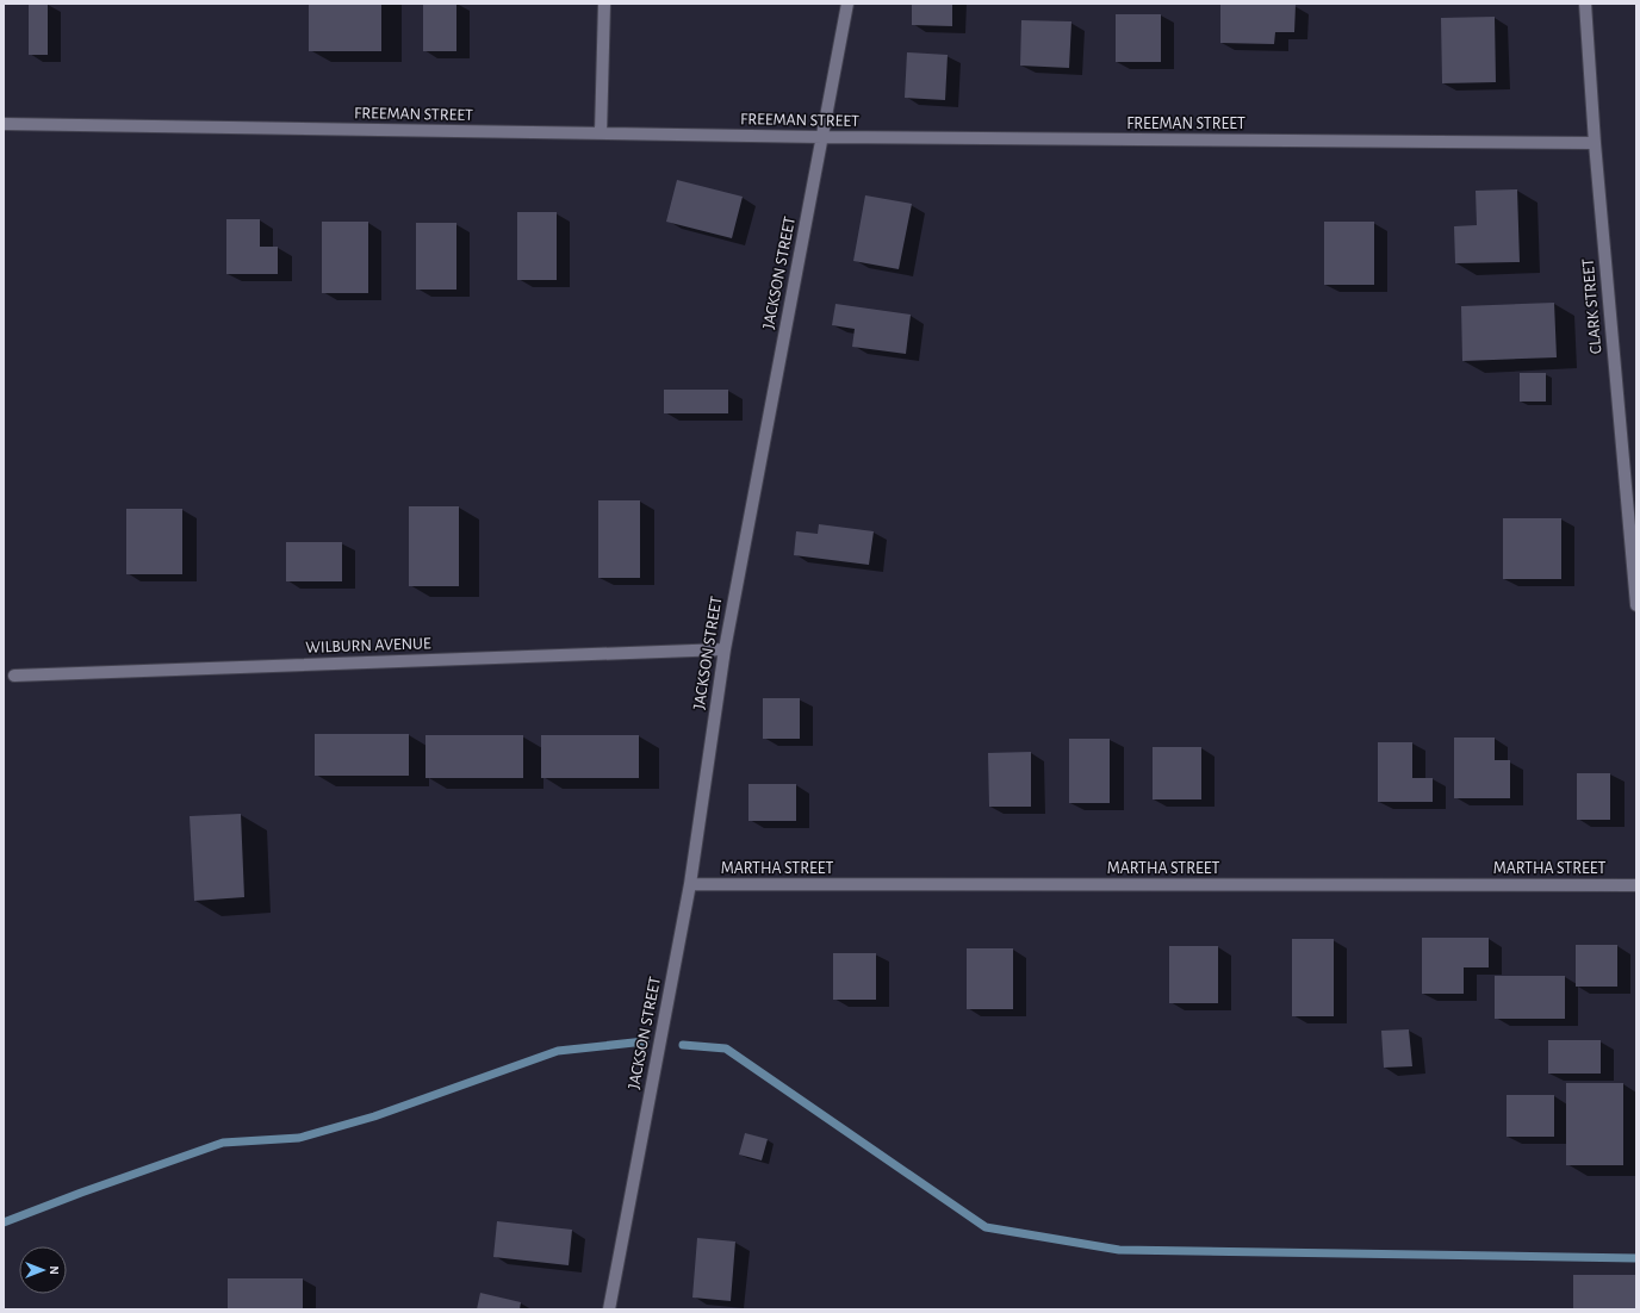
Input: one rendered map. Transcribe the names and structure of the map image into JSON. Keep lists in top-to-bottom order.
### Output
{
  "streets": {
    "street": [
      "FREEMAN STREET",
      "JACKSON STREET",
      "CLARK STREET",
      "WILBURN AVENUE",
      "MARTHA STREET"
    ]
  },
  "crossings": [
    ["FREEMAN STREET", "JACKSON STREET"],
    ["FREEMAN STREET", "CLARK STREET"],
    ["JACKSON STREET", "WILBURN AVENUE"],
    ["JACKSON STREET", "MARTHA STREET"]
  ],
  "north": "right"
}
